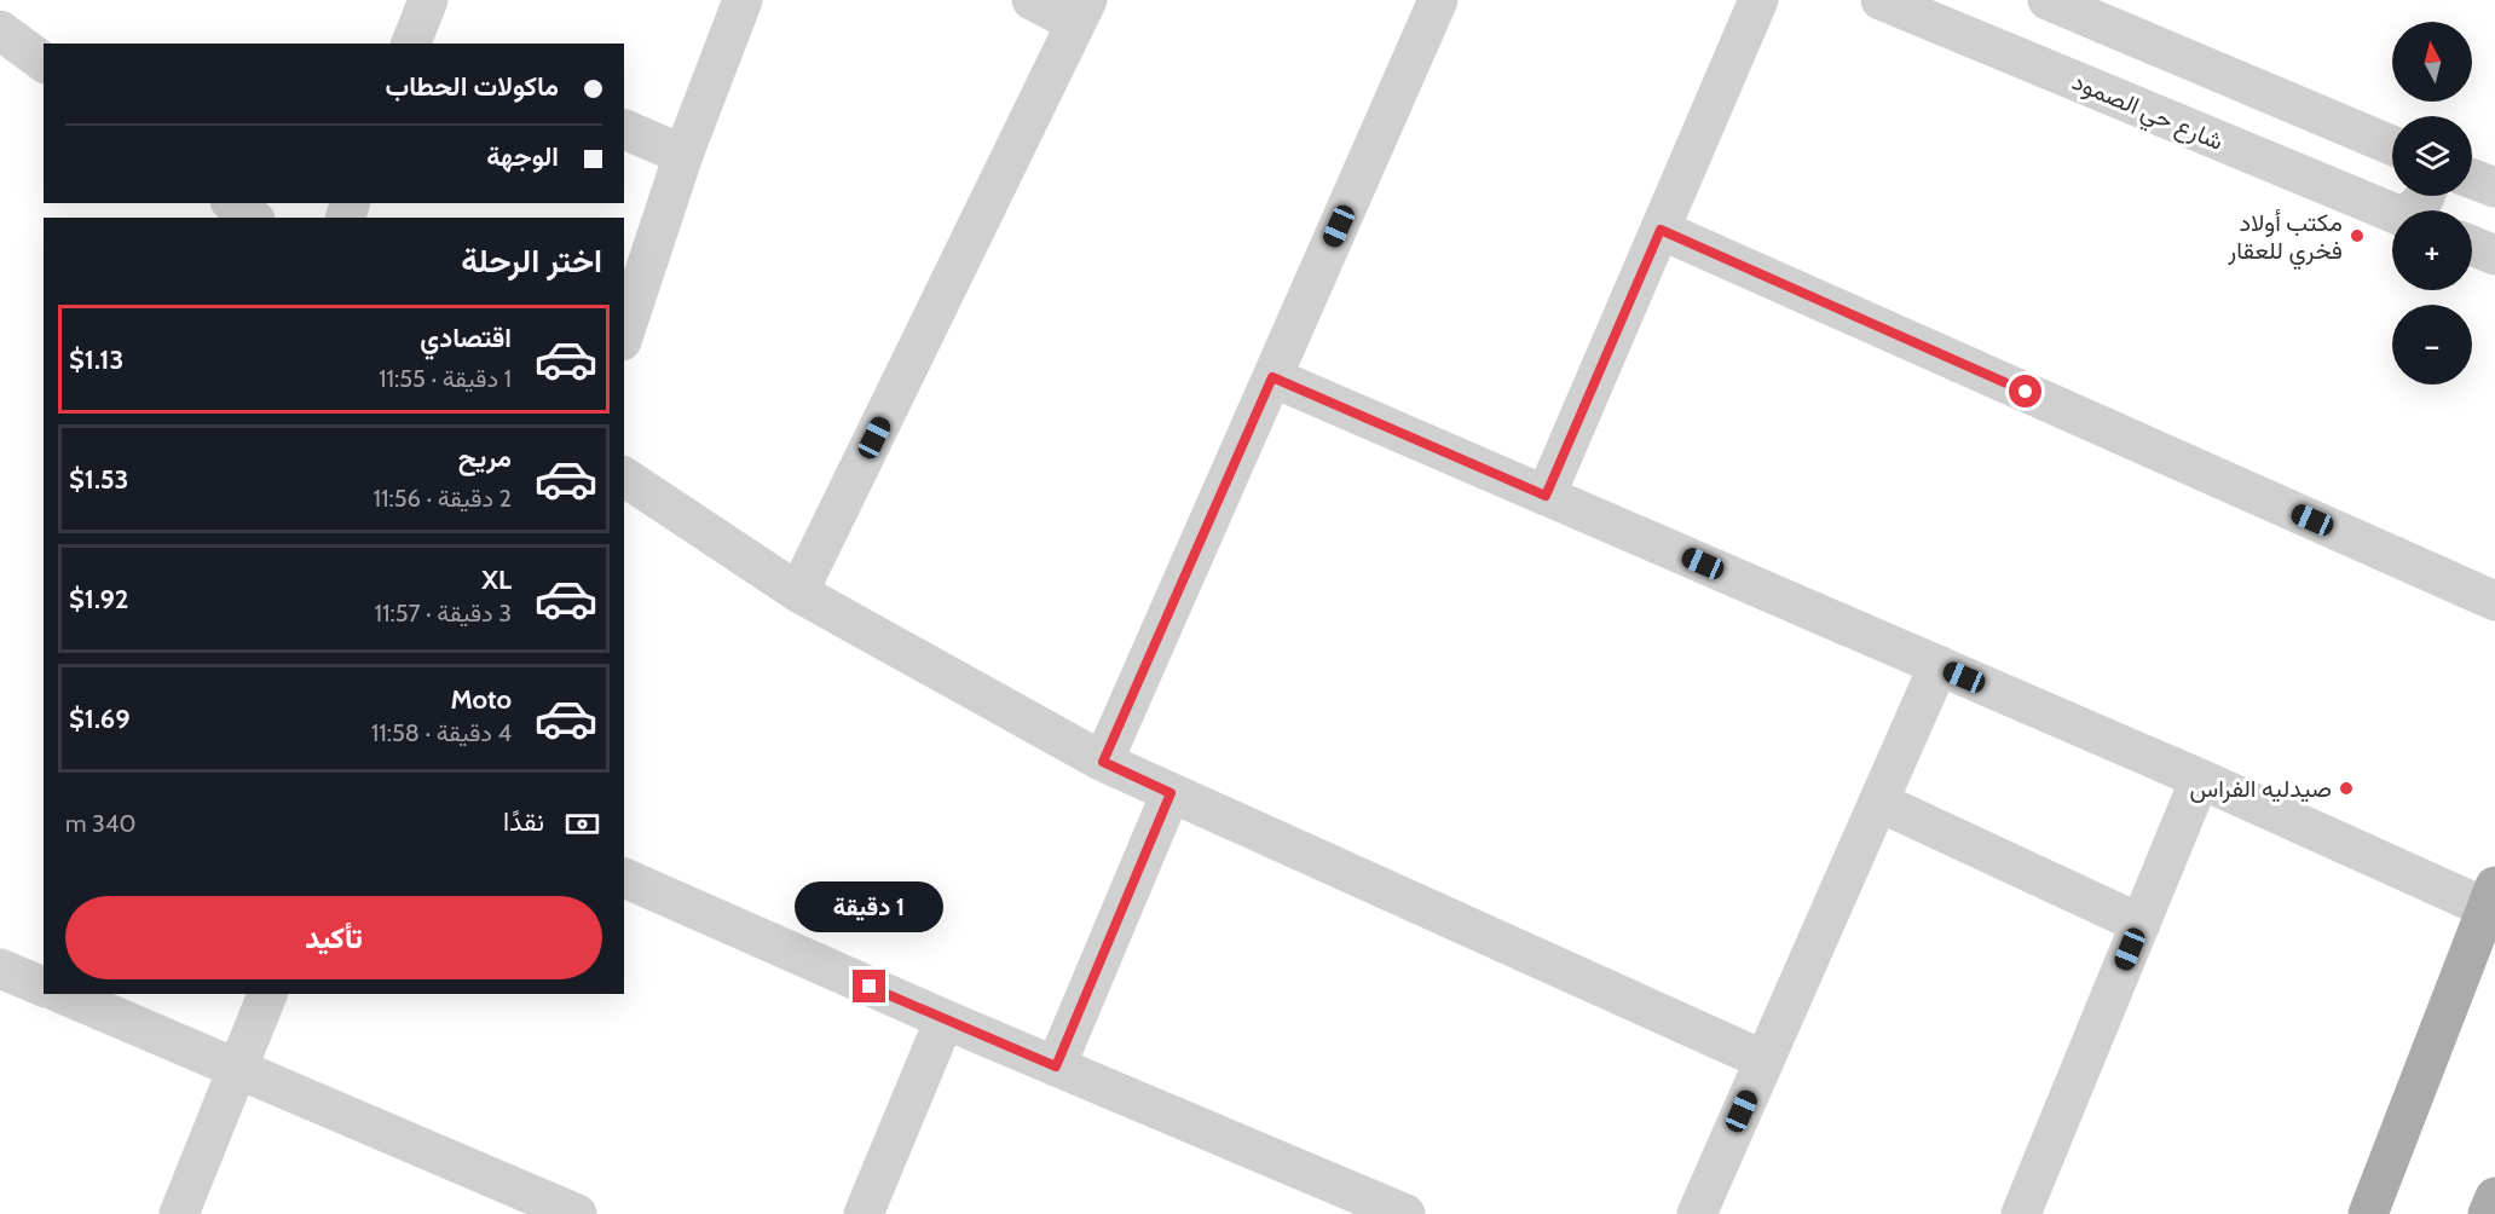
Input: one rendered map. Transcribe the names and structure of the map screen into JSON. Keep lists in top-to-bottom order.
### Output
{
  "streets": {
    "street": ["شارع حي الصمود"]
  },
  "places": ["مكتب أولاد فخري للعقار", "صيدليه الفراس"],
  "north": "top",
  "page": {
    "map_buttons": ["+", "−"],
    "banner": ["ماكولات الحطاب", "الوجهة"],
    "heading": "اختر الرحلة",
    "list": [
      {
        "name": "اقتصادي",
        "note": "1 دقيقة · 11:55",
        "value": "$1.13"
      },
      {
        "name": "مريح",
        "note": "2 دقيقة · 11:56",
        "value": "$1.53"
      },
      {
        "name": "XL",
        "note": "3 دقيقة · 11:57",
        "value": "$1.92"
      },
      {
        "name": "Moto",
        "note": "4 دقيقة · 11:58",
        "value": "$1.69"
      }
    ],
    "pay": ["نقدًا", "340 m"],
    "bubble": "1 دقيقة",
    "buttons": "تأكيد"
  }
}
